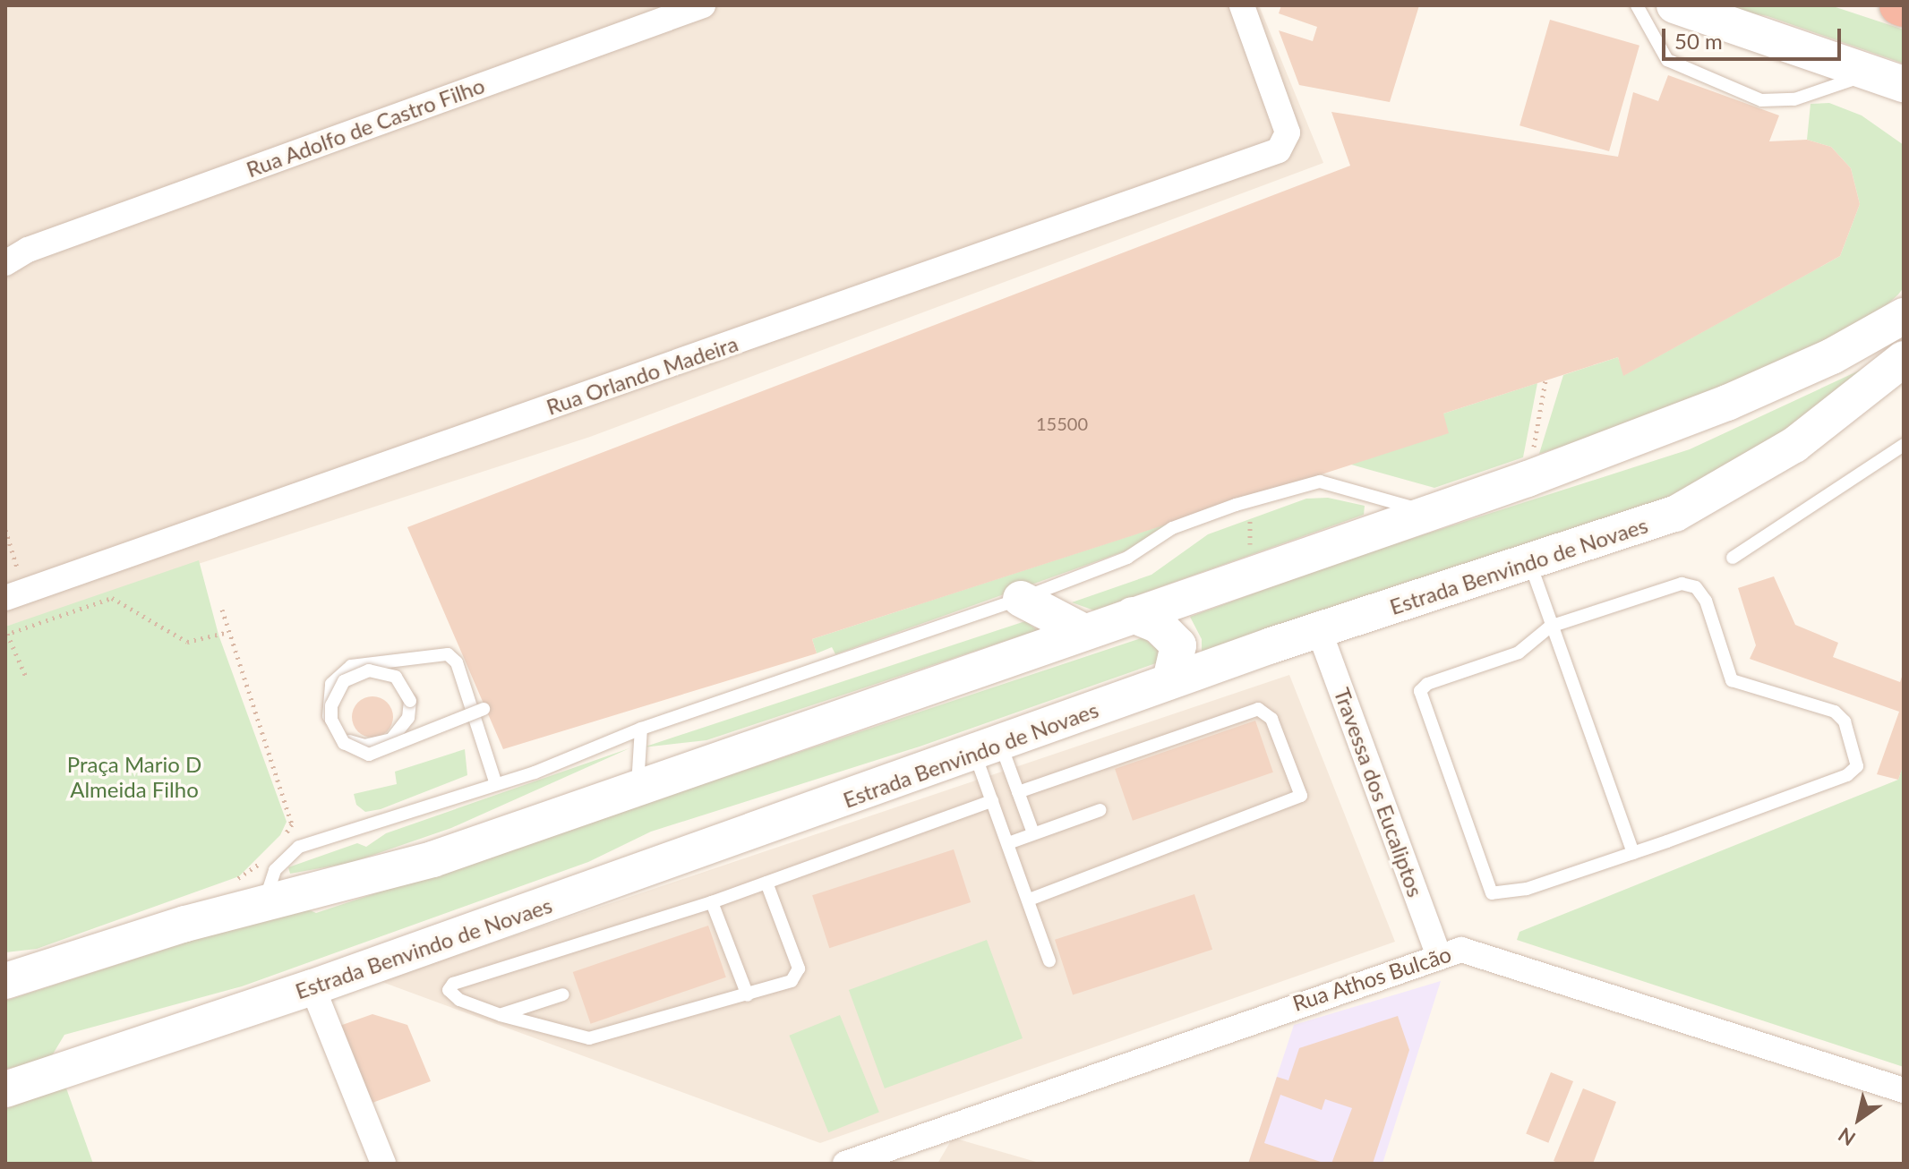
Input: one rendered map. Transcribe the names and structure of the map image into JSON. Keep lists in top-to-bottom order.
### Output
{
  "streets": {
    "street": [
      "Rua Adolfo de Castro Filho",
      "Rua Orlando Madeira",
      "Estrada Benvindo de Novaes",
      "Travessa dos Eucaliptos",
      "Rua Athos Bulcão"
    ]
  },
  "crossings": [
    ["Estrada Benvindo de Novaes", "Travessa dos Eucaliptos"],
    ["Travessa dos Eucaliptos", "Rua Athos Bulcão"]
  ],
  "parks": ["Praça Mario D Almeida Filho"],
  "house_numbers": ["15500"],
  "scale_bar": "50 m",
  "north": "bottom left"
}
